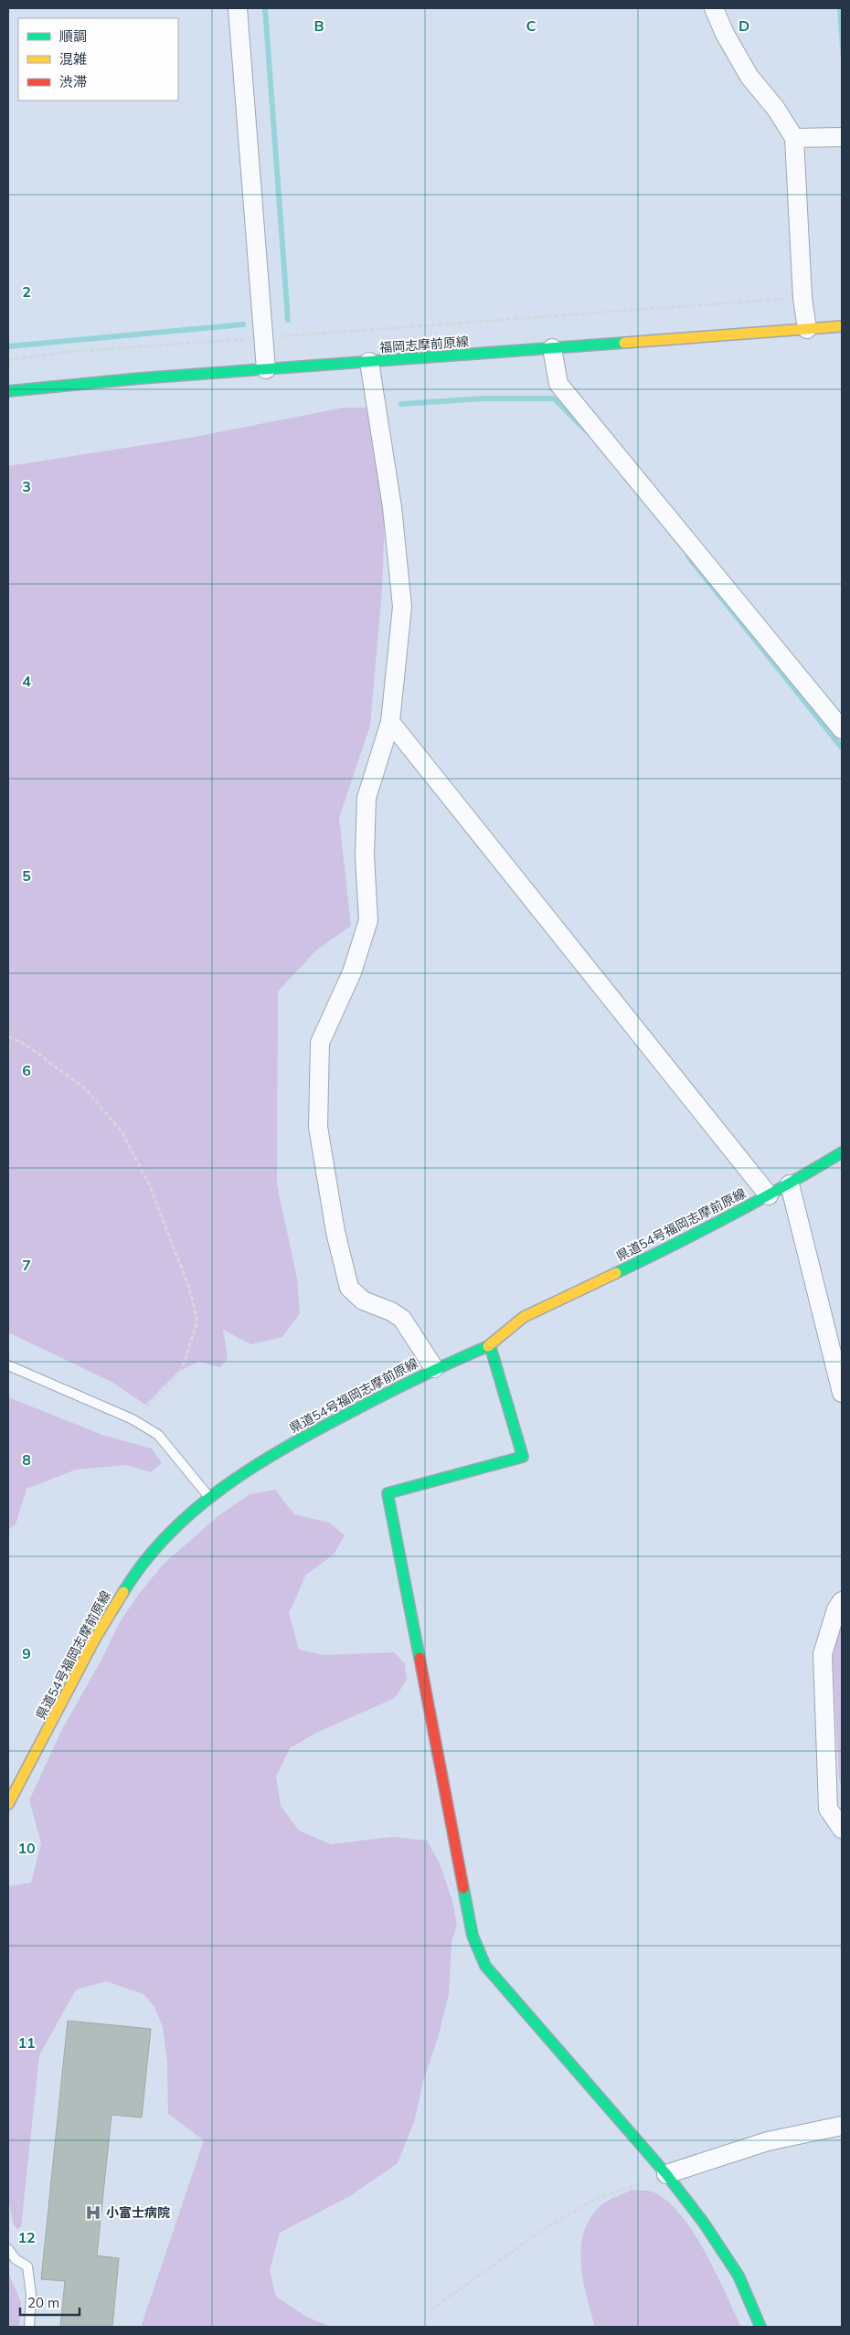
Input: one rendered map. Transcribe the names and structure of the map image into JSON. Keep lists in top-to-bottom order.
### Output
{
  "streets": {
    "main road": ["福岡志摩前原線", "県道54号福岡志摩前原線"]
  },
  "places": {
    "hospital": ["小富士病院"]
  },
  "legend": ["順調", "混雑", "渋滞"],
  "scale_bar": "20 m",
  "grid": {
    "columns": ["B", "C", "D"],
    "rows": [
      "2",
      "3",
      "4",
      "5",
      "6",
      "7",
      "8",
      "9",
      "10",
      "11",
      "12"
    ]
  }
}
